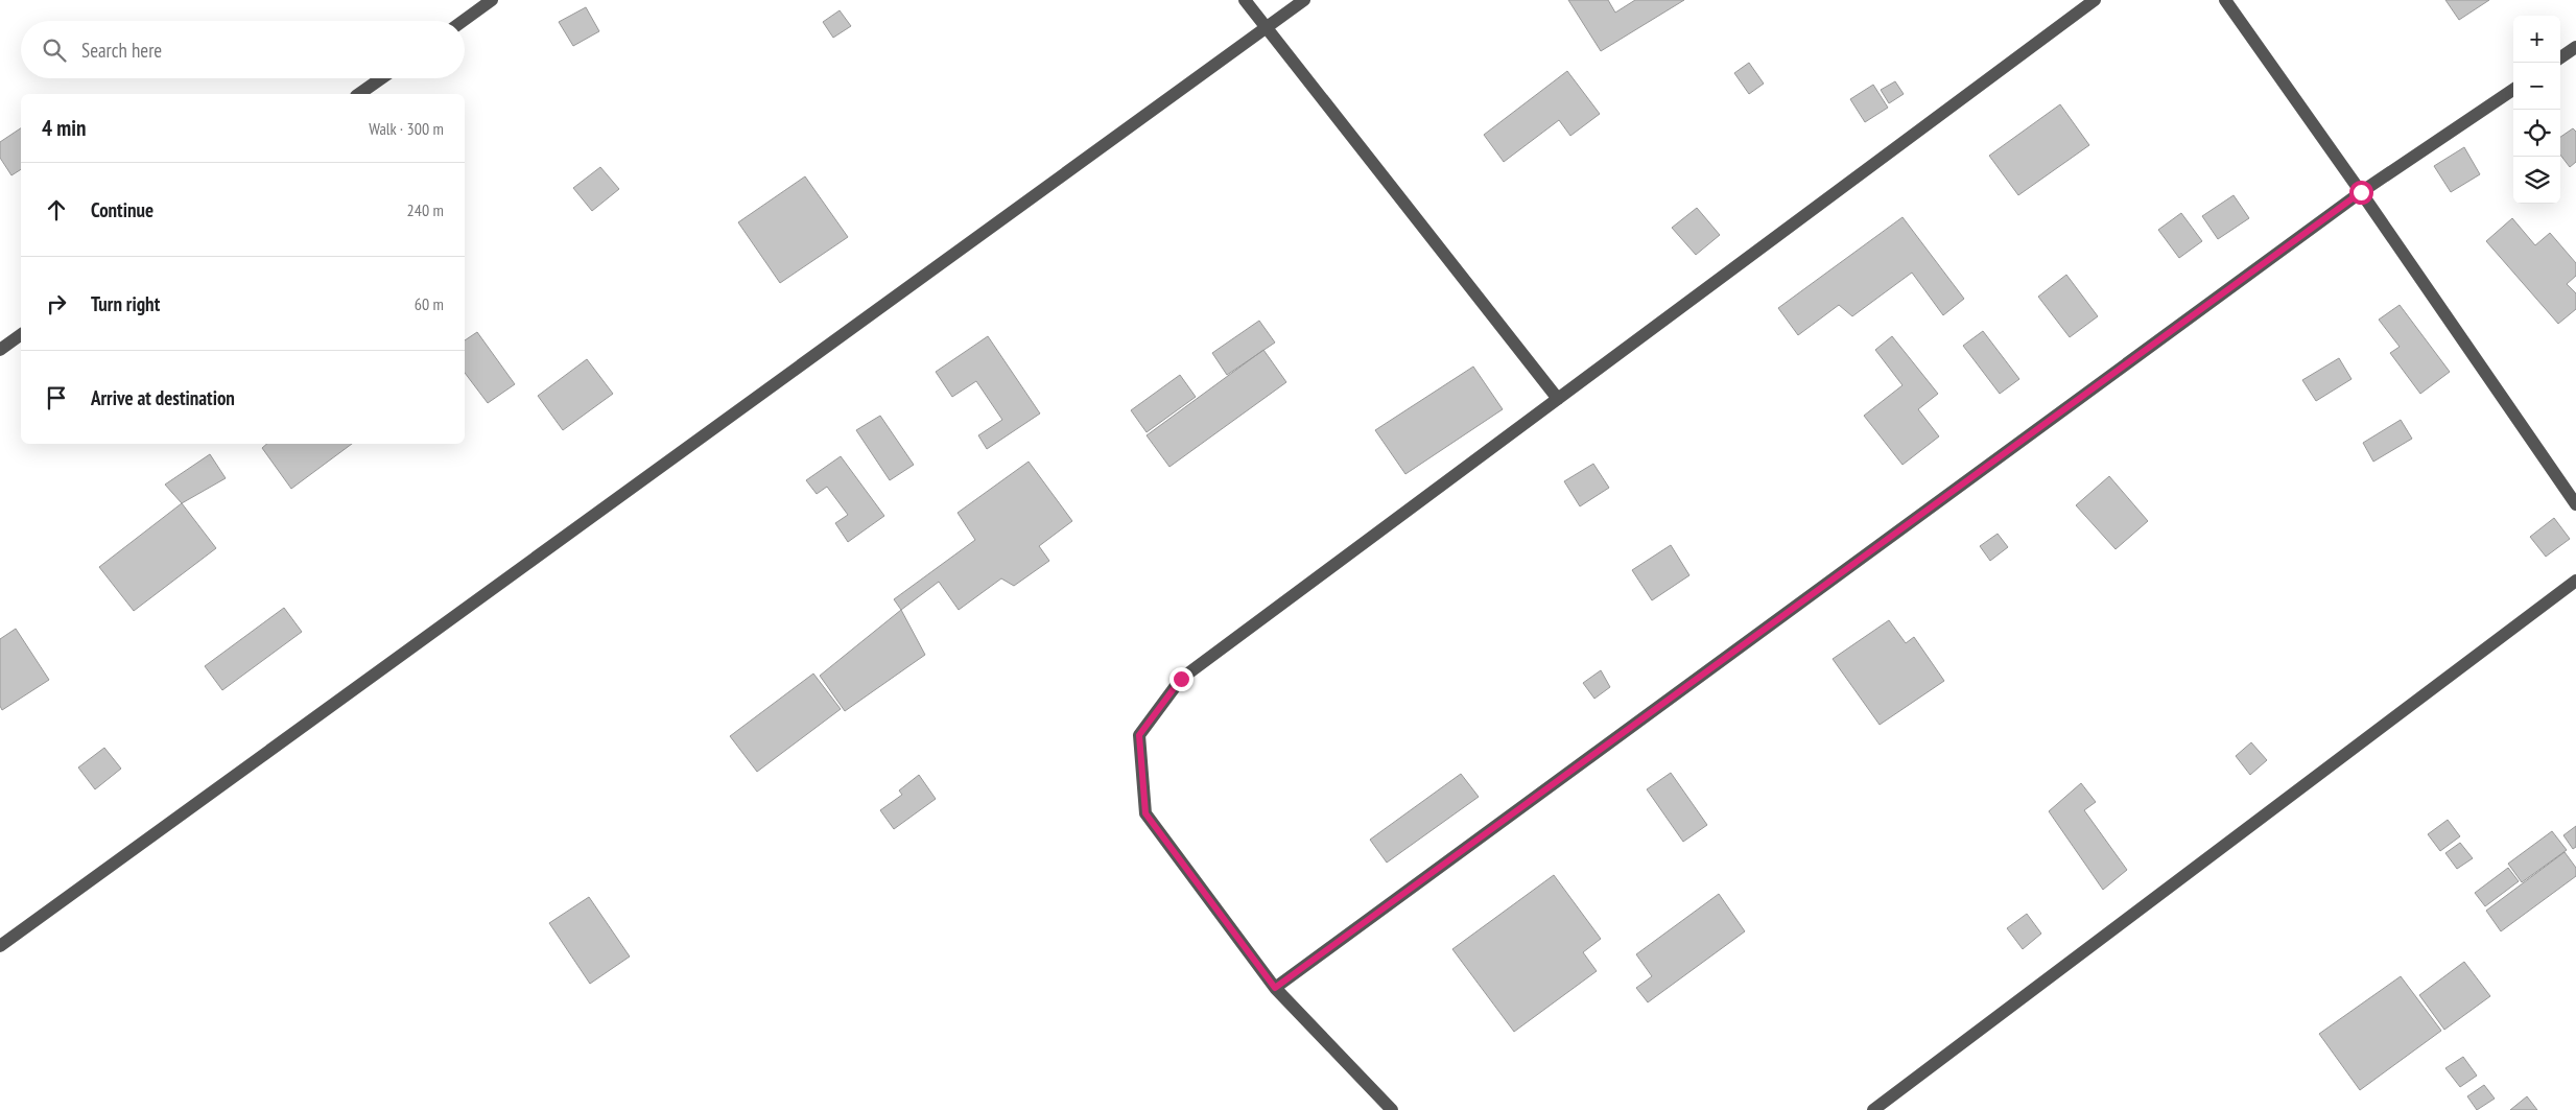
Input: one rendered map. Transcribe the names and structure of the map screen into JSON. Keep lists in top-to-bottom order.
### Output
{
  "page": {
    "map_buttons": ["+", "−"],
    "search": "Search here",
    "heading": ["4 min", "Walk · 300 m"],
    "list": [
      ["Continue", "240 m"],
      ["Turn right", "60 m"],
      "Arrive at destination"
    ]
  }
}
